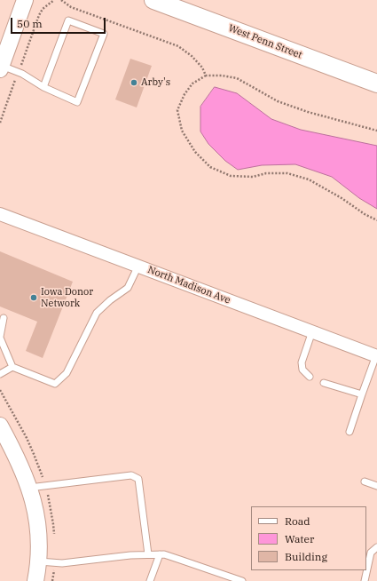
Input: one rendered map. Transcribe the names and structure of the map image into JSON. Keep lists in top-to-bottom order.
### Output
{
  "streets": {
    "main road": ["West Penn Street"],
    "street": ["North Madison Ave"]
  },
  "places": ["Arby's", "Iowa Donor Network"],
  "legend": ["Road", "Water", "Building"],
  "scale_bar": "50 m"
}
